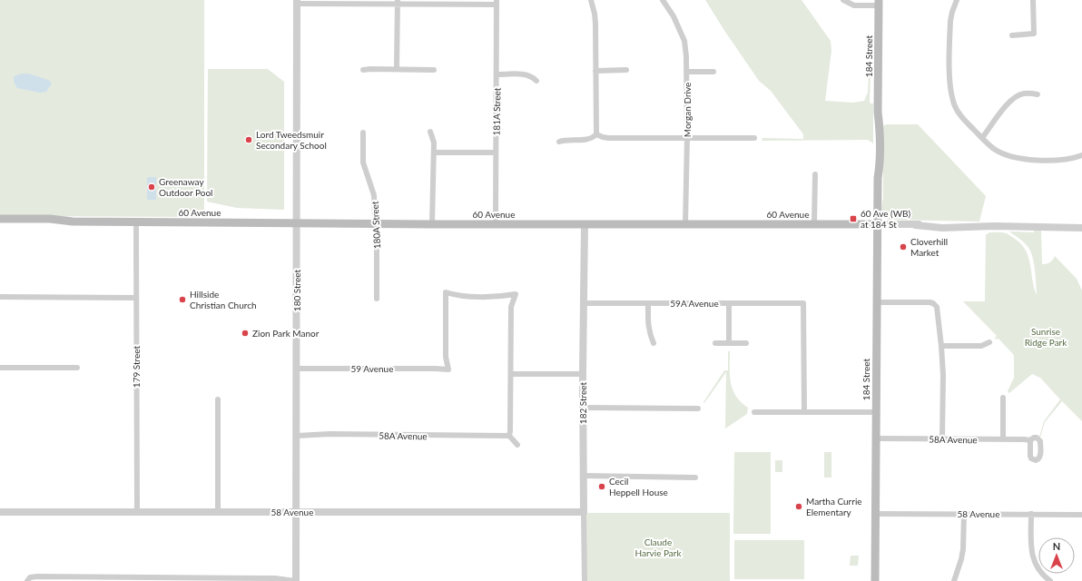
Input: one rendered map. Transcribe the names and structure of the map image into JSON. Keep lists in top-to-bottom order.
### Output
{
  "streets": {
    "main road": ["184 Street", "60 Avenue"],
    "street": [
      "Morgan Drive",
      "181A Street",
      "180A Street",
      "180 Street",
      "59A Avenue",
      "179 Street",
      "59 Avenue",
      "182 Street",
      "58A Avenue",
      "58 Avenue"
    ]
  },
  "crossings": [
    ["184 Street", "60 Avenue"],
    ["184 Street", "58A Avenue"],
    ["184 Street", "58 Avenue"],
    ["Morgan Drive", "60 Avenue"],
    ["181A Street", "60 Avenue"],
    ["60 Avenue", "180A Street"],
    ["60 Avenue", "180 Street"],
    ["60 Avenue", "179 Street"],
    ["60 Avenue", "182 Street"],
    ["180 Street", "59 Avenue"],
    ["180 Street", "58A Avenue"],
    ["180 Street", "58 Avenue"],
    ["59A Avenue", "182 Street"],
    ["179 Street", "58 Avenue"],
    ["182 Street", "58 Avenue"]
  ],
  "parks": ["Sunrise Ridge Park", "Claude Harvie Park"],
  "places": {
    "other": [
      "Lord Tweedsmuir Secondary School",
      "Greenaway Outdoor Pool",
      "Cloverhill Market",
      "Hillside Christian Church",
      "Zion Park Manor",
      "Cecil Heppell House",
      "Martha Currie Elementary"
    ],
    "transit": ["60 Ave (WB) at 184 St"]
  },
  "north": "top"
}
